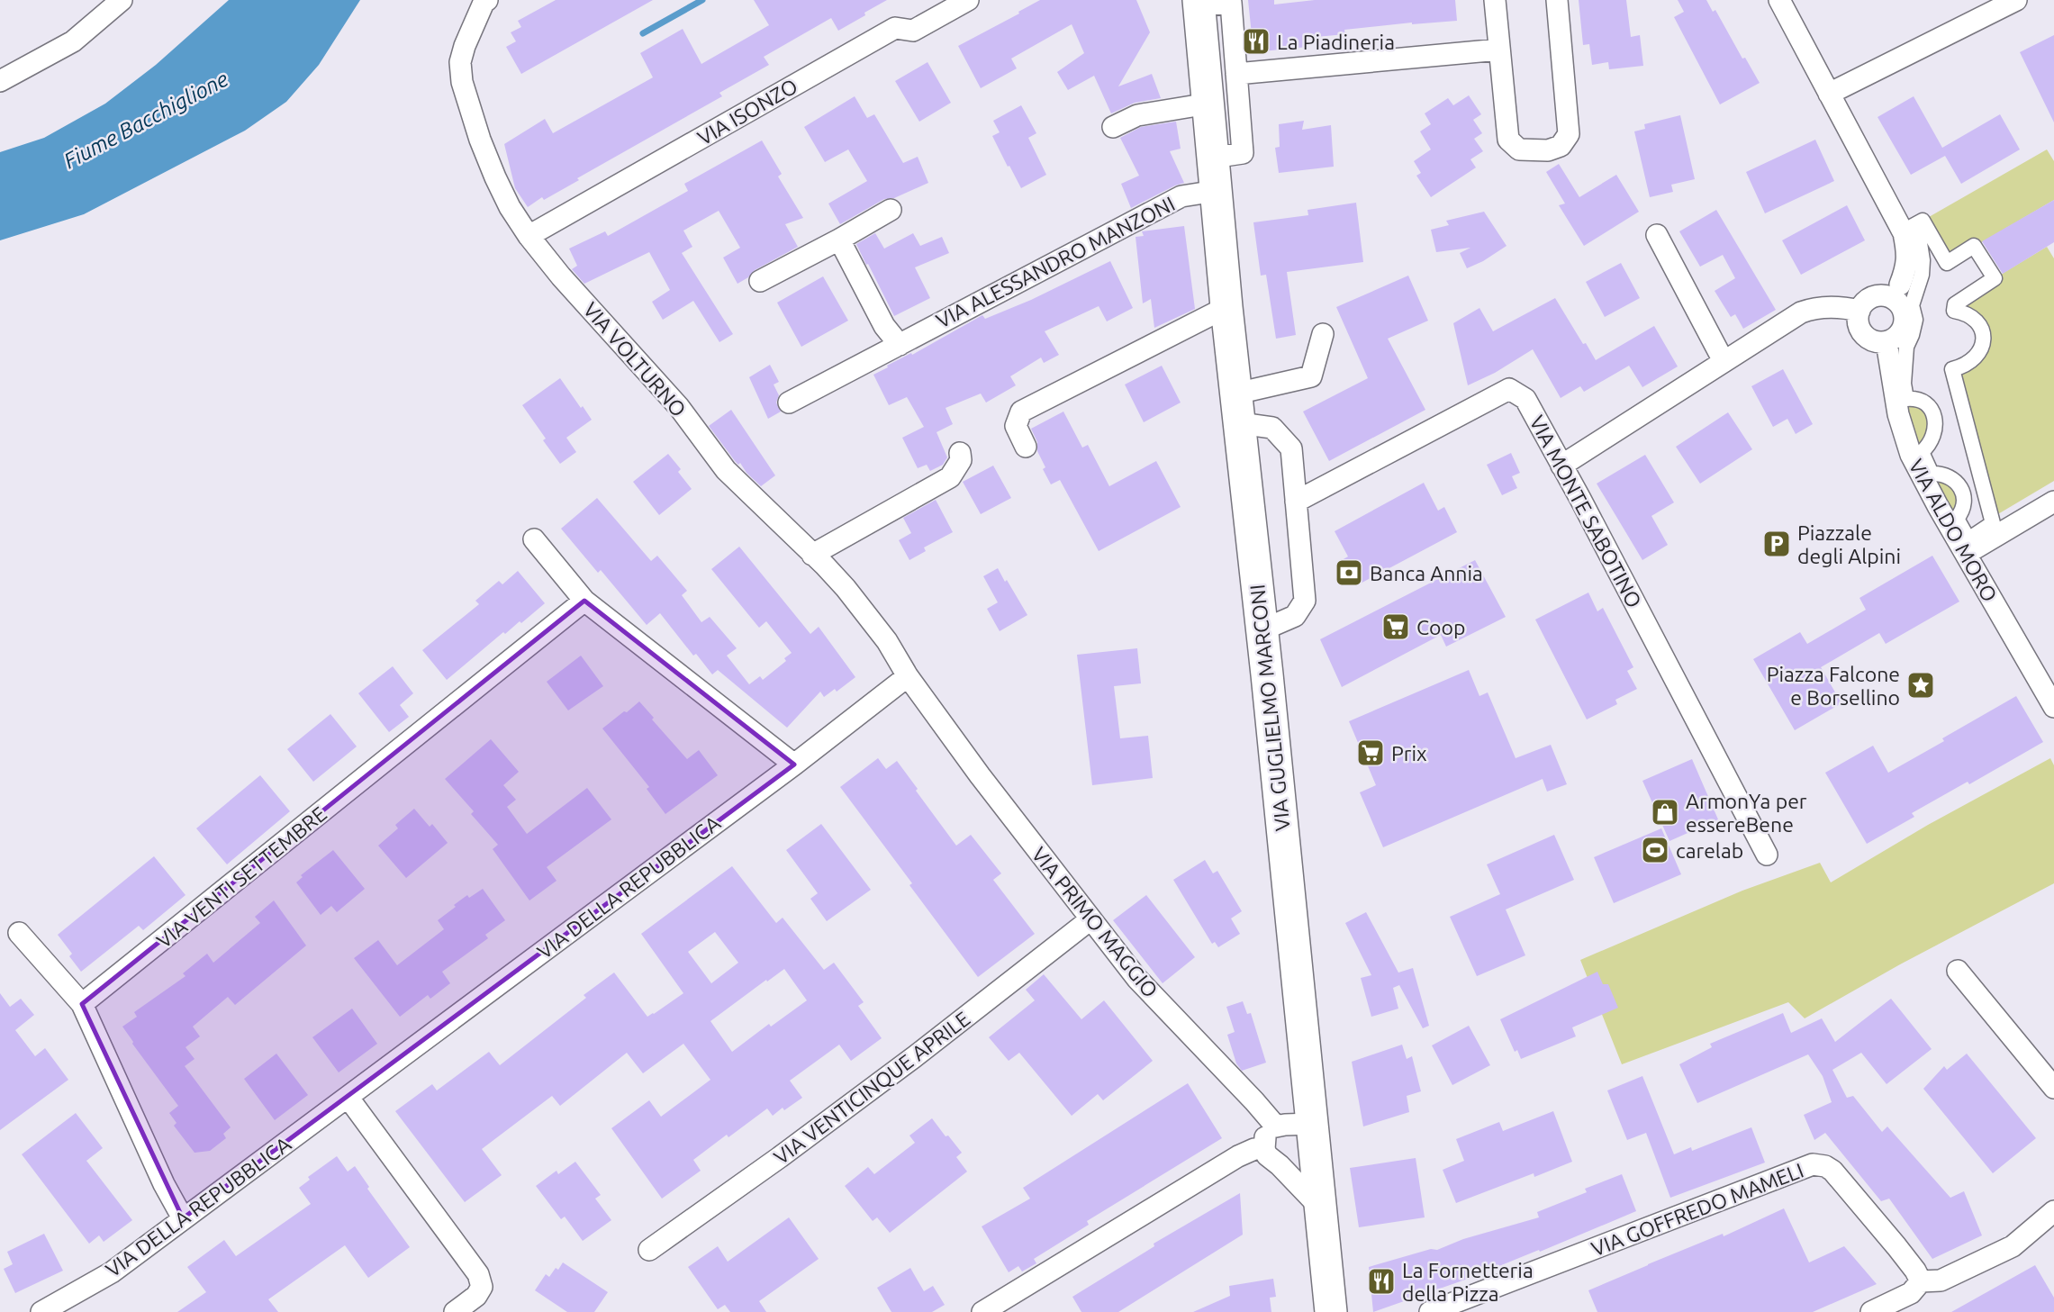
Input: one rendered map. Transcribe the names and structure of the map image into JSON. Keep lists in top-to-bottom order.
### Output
{
  "streets": {
    "main road": ["VIA GUGLIELMO MARCONI"],
    "street": [
      "VIA ISONZO",
      "VIA ALESSANDRO MANZONI",
      "VIA VOLTURNO",
      "VIA MONTE SABOTINO",
      "VIA ALDO MORO",
      "VIA VENTI SETTEMBRE",
      "VIA DELLA REPUBBLICA",
      "VIA PRIMO MAGGIO",
      "VIA VENTICINQUE APRILE",
      "VIA GOFFREDO MAMELI"
    ]
  },
  "crossings": [
    ["VIA ISONZO", "VIA VOLTURNO"],
    ["VIA ALESSANDRO MANZONI", "VIA GUGLIELMO MARCONI"],
    ["VIA VOLTURNO", "VIA DELLA REPUBBLICA"],
    ["VIA VOLTURNO", "VIA PRIMO MAGGIO"],
    ["VIA GUGLIELMO MARCONI", "VIA PRIMO MAGGIO"],
    ["VIA DELLA REPUBBLICA", "VIA PRIMO MAGGIO"],
    ["VIA PRIMO MAGGIO", "VIA VENTICINQUE APRILE"]
  ],
  "water": ["Fiume Bacchiglione"],
  "places": {
    "restaurant": ["La Piadineria", "La Fornetteria della Pizza"],
    "parking": ["Piazzale degli Alpini"],
    "bank": ["Banca Annia"],
    "supermarket": ["Coop", "Prix"],
    "place": ["Piazza Falcone e Borsellino"],
    "shop": ["ArmonYa per essereBene"],
    "sports": ["carelab"]
  }
}
